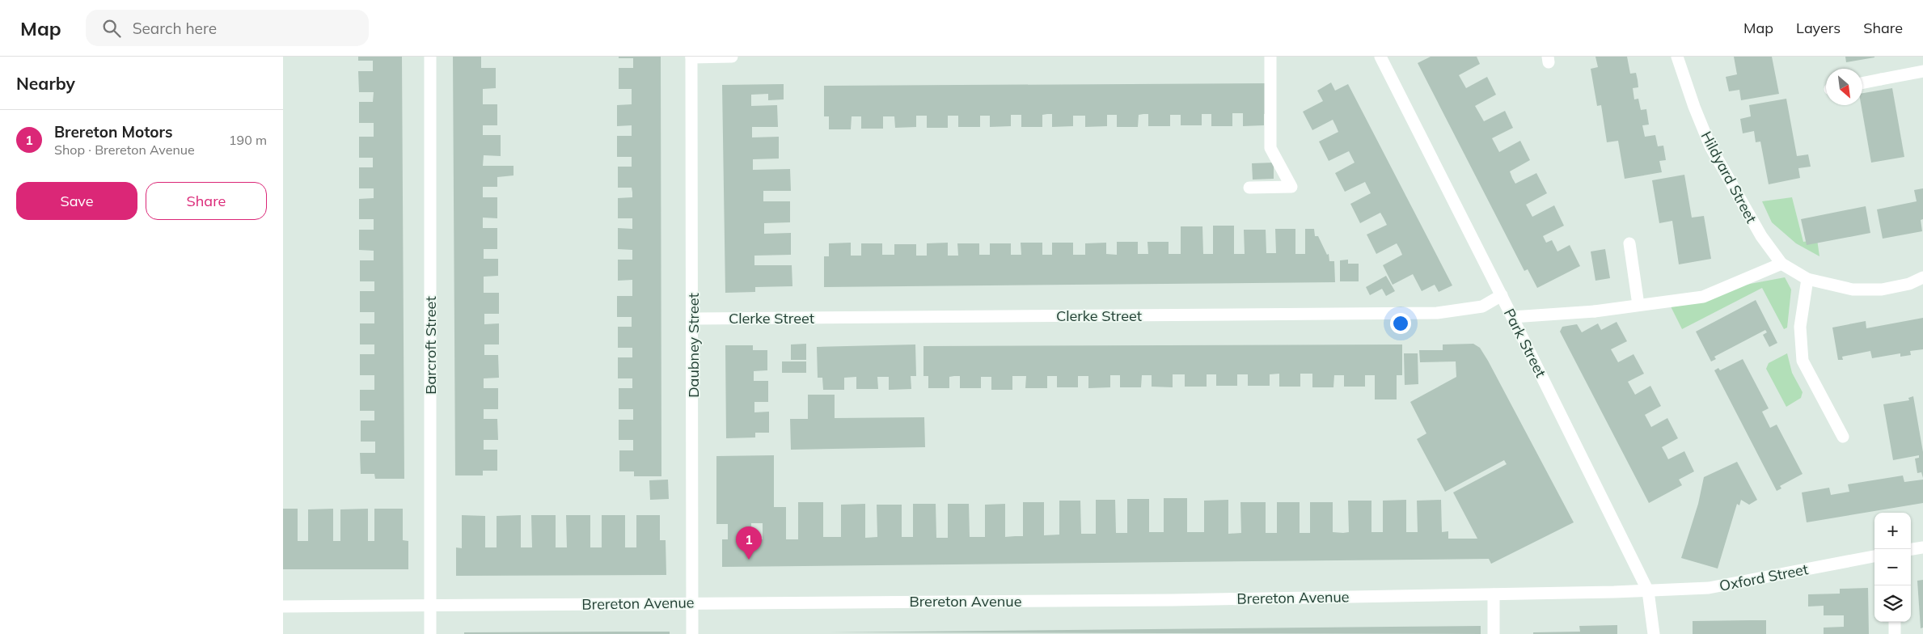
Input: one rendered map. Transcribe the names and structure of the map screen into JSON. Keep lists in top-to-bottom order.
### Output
{
  "streets": {
    "street": [
      "Hildyard Street",
      "Clerke Street",
      "Park Street",
      "Barcroft Street",
      "Daubney Street",
      "Oxford Street",
      "Brereton Avenue"
    ]
  },
  "crossings": [
    ["Clerke Street", "Park Street"],
    ["Clerke Street", "Daubney Street"],
    ["Park Street", "Oxford Street"],
    ["Park Street", "Brereton Avenue"],
    ["Barcroft Street", "Brereton Avenue"],
    ["Daubney Street", "Brereton Avenue"],
    ["Oxford Street", "Brereton Avenue"]
  ],
  "north": "bottom right",
  "page": {
    "header": "Map",
    "search": "Search here",
    "nav": ["Map", "Layers", "Share"],
    "heading": "Nearby",
    "list": [
      {
        "mark": "1",
        "name": "Brereton Motors",
        "note": "Shop · Brereton Avenue",
        "value": "190 m"
      }
    ],
    "buttons": ["Save", "Share"],
    "map_buttons": ["+", "−"],
    "pins": "1"
  }
}
